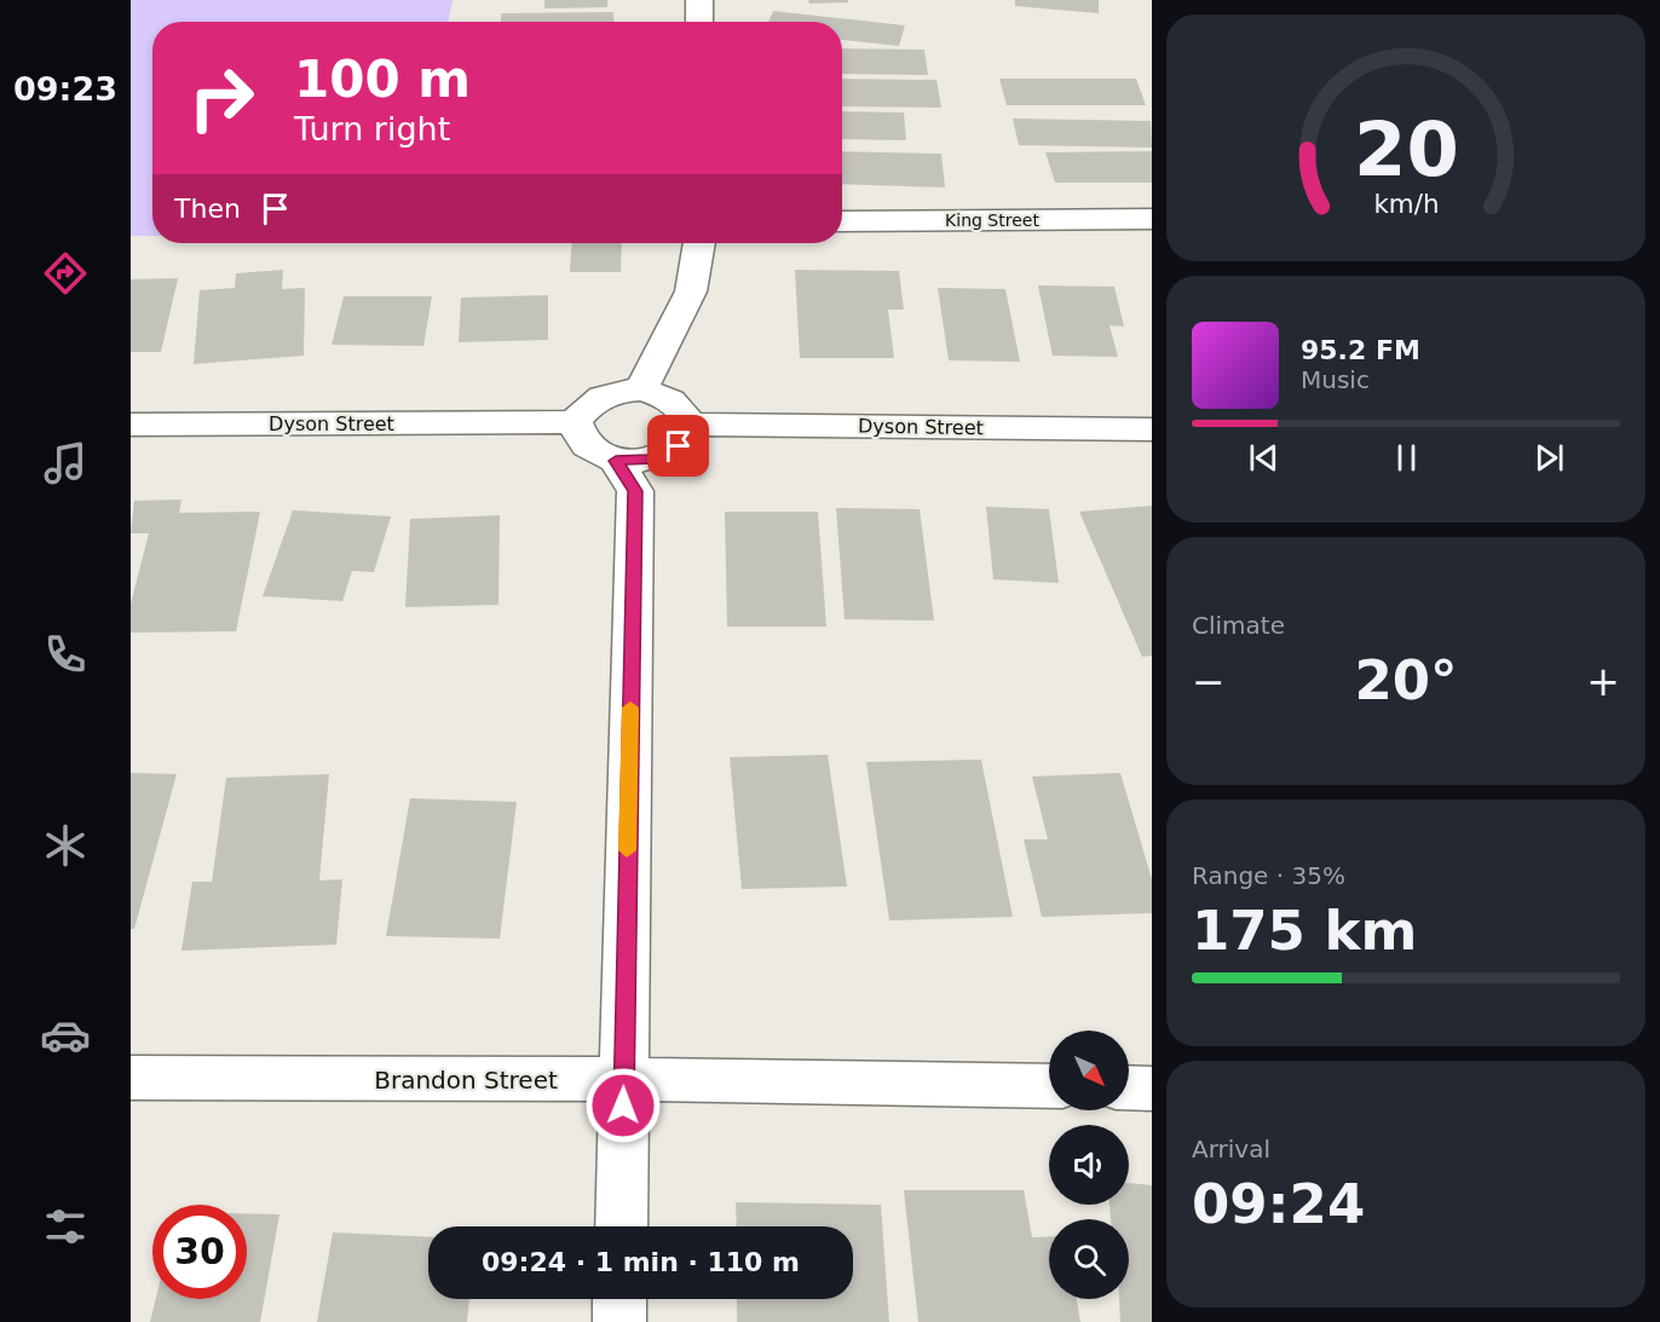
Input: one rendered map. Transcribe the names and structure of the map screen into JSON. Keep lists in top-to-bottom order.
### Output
{
  "streets": {
    "street": ["King Street", "Dyson Street", "Brandon Street"]
  },
  "north": "bottom right",
  "page": {
    "tabs": "09:23",
    "turn": ["100 m", "Turn right"],
    "then": "Then",
    "song": ["95.2 FM", "Music"],
    "tile": [
      "Climate",
      ["Range · 35%", "175 km"],
      ["Arrival", "09:24"]
    ],
    "heat": ["−", "20°", "+"],
    "limit": "30",
    "trip": "09:24 · 1 min · 110 m",
    "gauge": ["20", "km/h"]
  }
}
